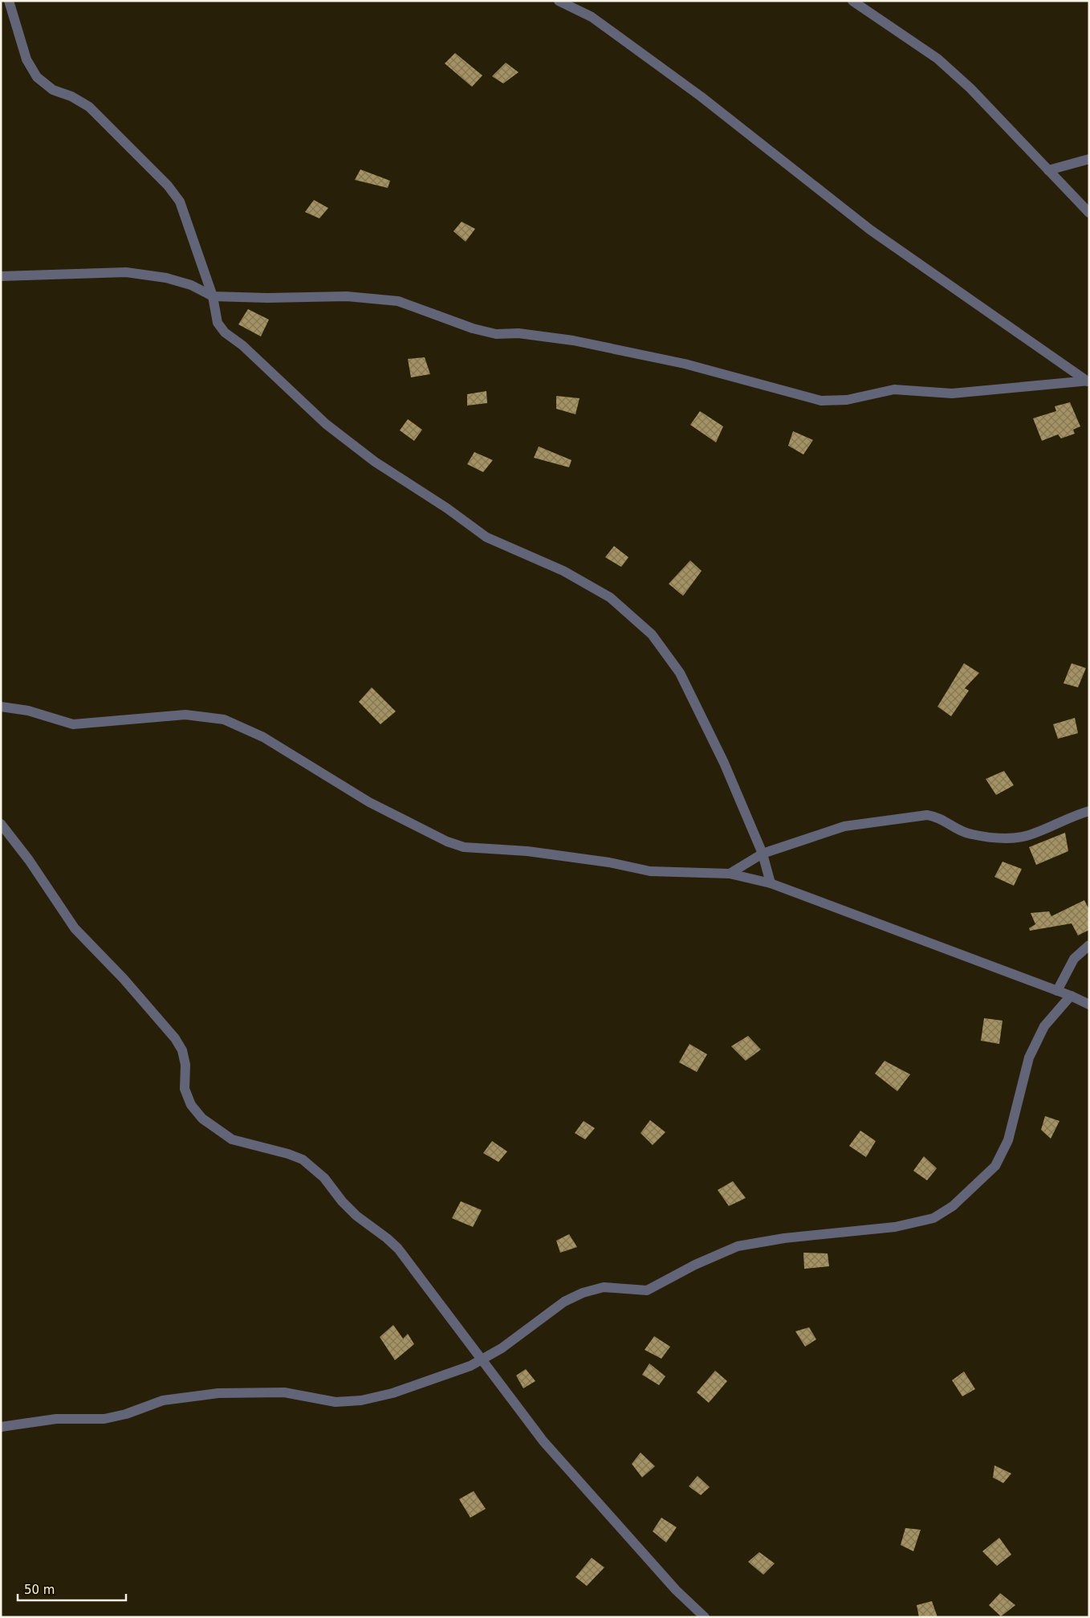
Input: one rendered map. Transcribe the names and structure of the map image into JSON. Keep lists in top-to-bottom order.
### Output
{
  "scale_bar": "50 m"
}
